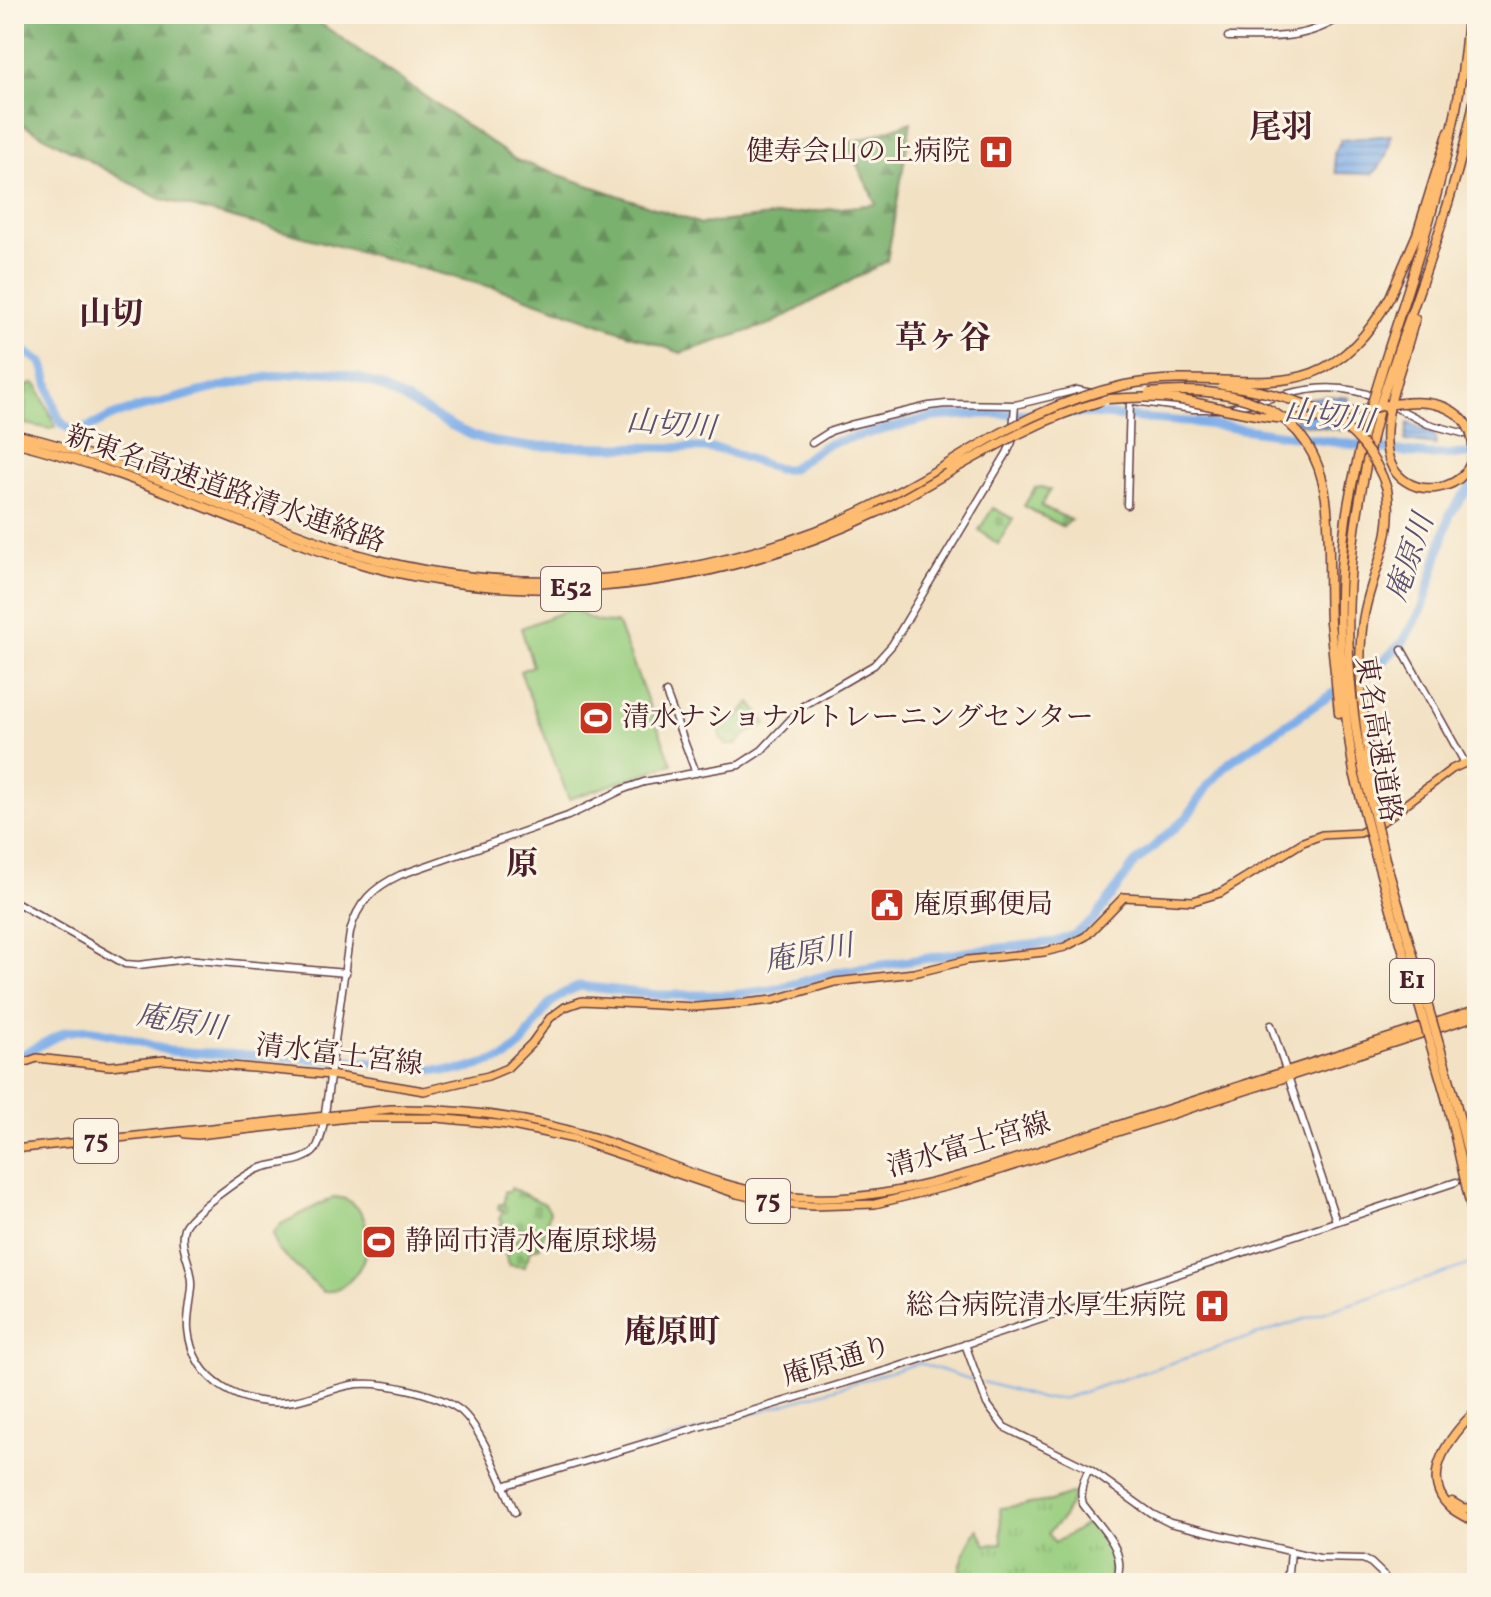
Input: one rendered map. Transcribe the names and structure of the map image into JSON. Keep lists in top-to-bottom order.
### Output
{
  "streets": {
    "highway": [
      "新東名高速道路清水連絡路",
      "E52",
      "東名高速道路",
      "E1"
    ],
    "main road": ["清水富士宮線", "75"],
    "street": ["庵原通り"]
  },
  "districts": [
    "尾羽",
    "山切",
    "草ヶ谷",
    "原",
    "庵原町"
  ],
  "water": ["山切川", "庵原川"],
  "places": {
    "hospital": ["健寿会山の上病院", "総合病院清水厚生病院"],
    "sports": ["清水ナショナルトレーニングセンター", "静岡市清水庵原球場"],
    "public building": ["庵原郵便局"]
  }
}
